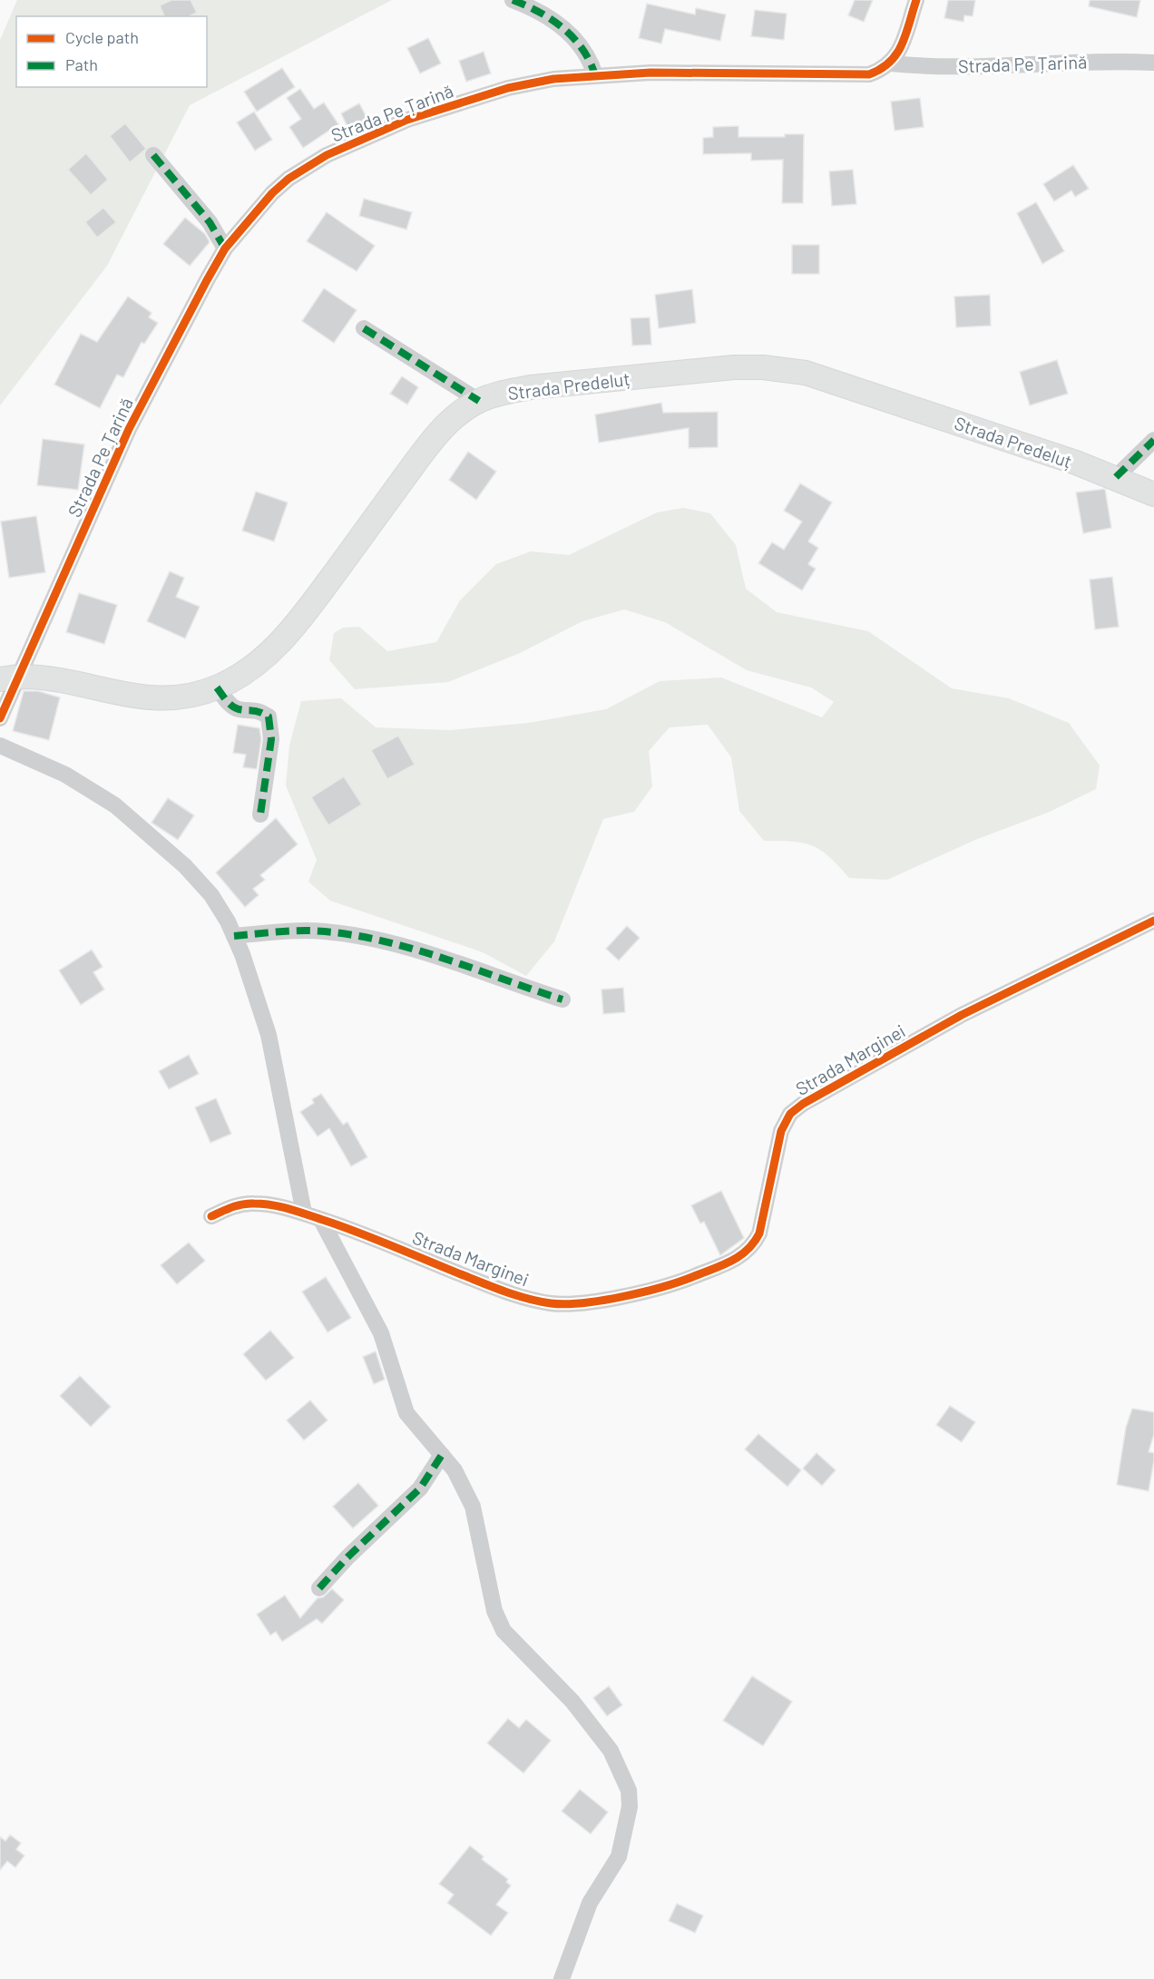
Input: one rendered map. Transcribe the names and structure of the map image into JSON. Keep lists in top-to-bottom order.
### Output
{
  "streets": {
    "main road": ["Strada Predeluț"],
    "street": ["Strada Pe Țarină", "Strada Marginei"]
  },
  "crossings": [
    ["Strada Pe Țarină", "Strada Predeluț"]
  ],
  "legend": ["Cycle path", "Path"]
}
